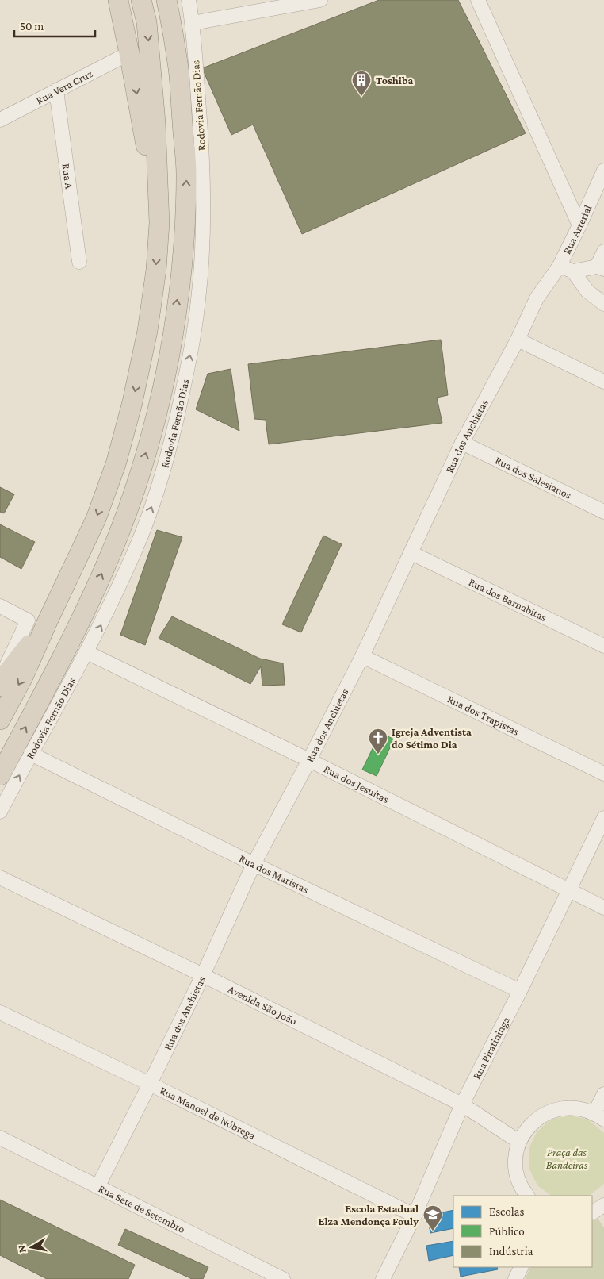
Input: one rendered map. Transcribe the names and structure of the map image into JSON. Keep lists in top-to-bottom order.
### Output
{
  "streets": {
    "highway": ["Rodovia Fernão Dias"],
    "street": [
      "Rua Vera Cruz",
      "Rua A",
      "Rua Arterial",
      "Rua dos Anchietas",
      "Rua dos Salesianos",
      "Rua dos Barnabitas",
      "Rua dos Trapistas",
      "Rua dos Jesuítas",
      "Rua dos Maristas",
      "Avenida São João",
      "Rua Piratininga",
      "Rua Manoel de Nóbrega",
      "Rua Sete de Setembro"
    ]
  },
  "crossings": [
    ["Rua Vera Cruz", "Rua A"],
    ["Rodovia Fernão Dias", "Rua dos Jesuítas"],
    ["Rodovia Fernão Dias", "Rua dos Maristas"],
    ["Rua Arterial", "Rua dos Anchietas"],
    ["Rua dos Anchietas", "Rua dos Salesianos"],
    ["Rua dos Anchietas", "Rua dos Barnabitas"],
    ["Rua dos Anchietas", "Rua dos Trapistas"],
    ["Rua dos Anchietas", "Rua dos Jesuítas"],
    ["Rua dos Anchietas", "Rua dos Maristas"],
    ["Rua dos Anchietas", "Avenida São João"],
    ["Rua dos Anchietas", "Rua Manoel de Nóbrega"],
    ["Rua dos Anchietas", "Rua Sete de Setembro"],
    ["Rua dos Jesuítas", "Rua Piratininga"],
    ["Rua dos Maristas", "Rua Piratininga"],
    ["Avenida São João", "Rua Piratininga"],
    ["Rua Piratininga", "Rua Manoel de Nóbrega"]
  ],
  "parks": ["Praça das Bandeiras"],
  "places": {
    "building": ["Toshiba"],
    "church": ["Igreja Adventista do Sétimo Dia"],
    "school or university": ["Escola Estadual Elza Mendonça Fouly"]
  },
  "legend": ["Escolas", "Público", "Indústria"],
  "scale_bar": "50 m",
  "north": "left"
}
